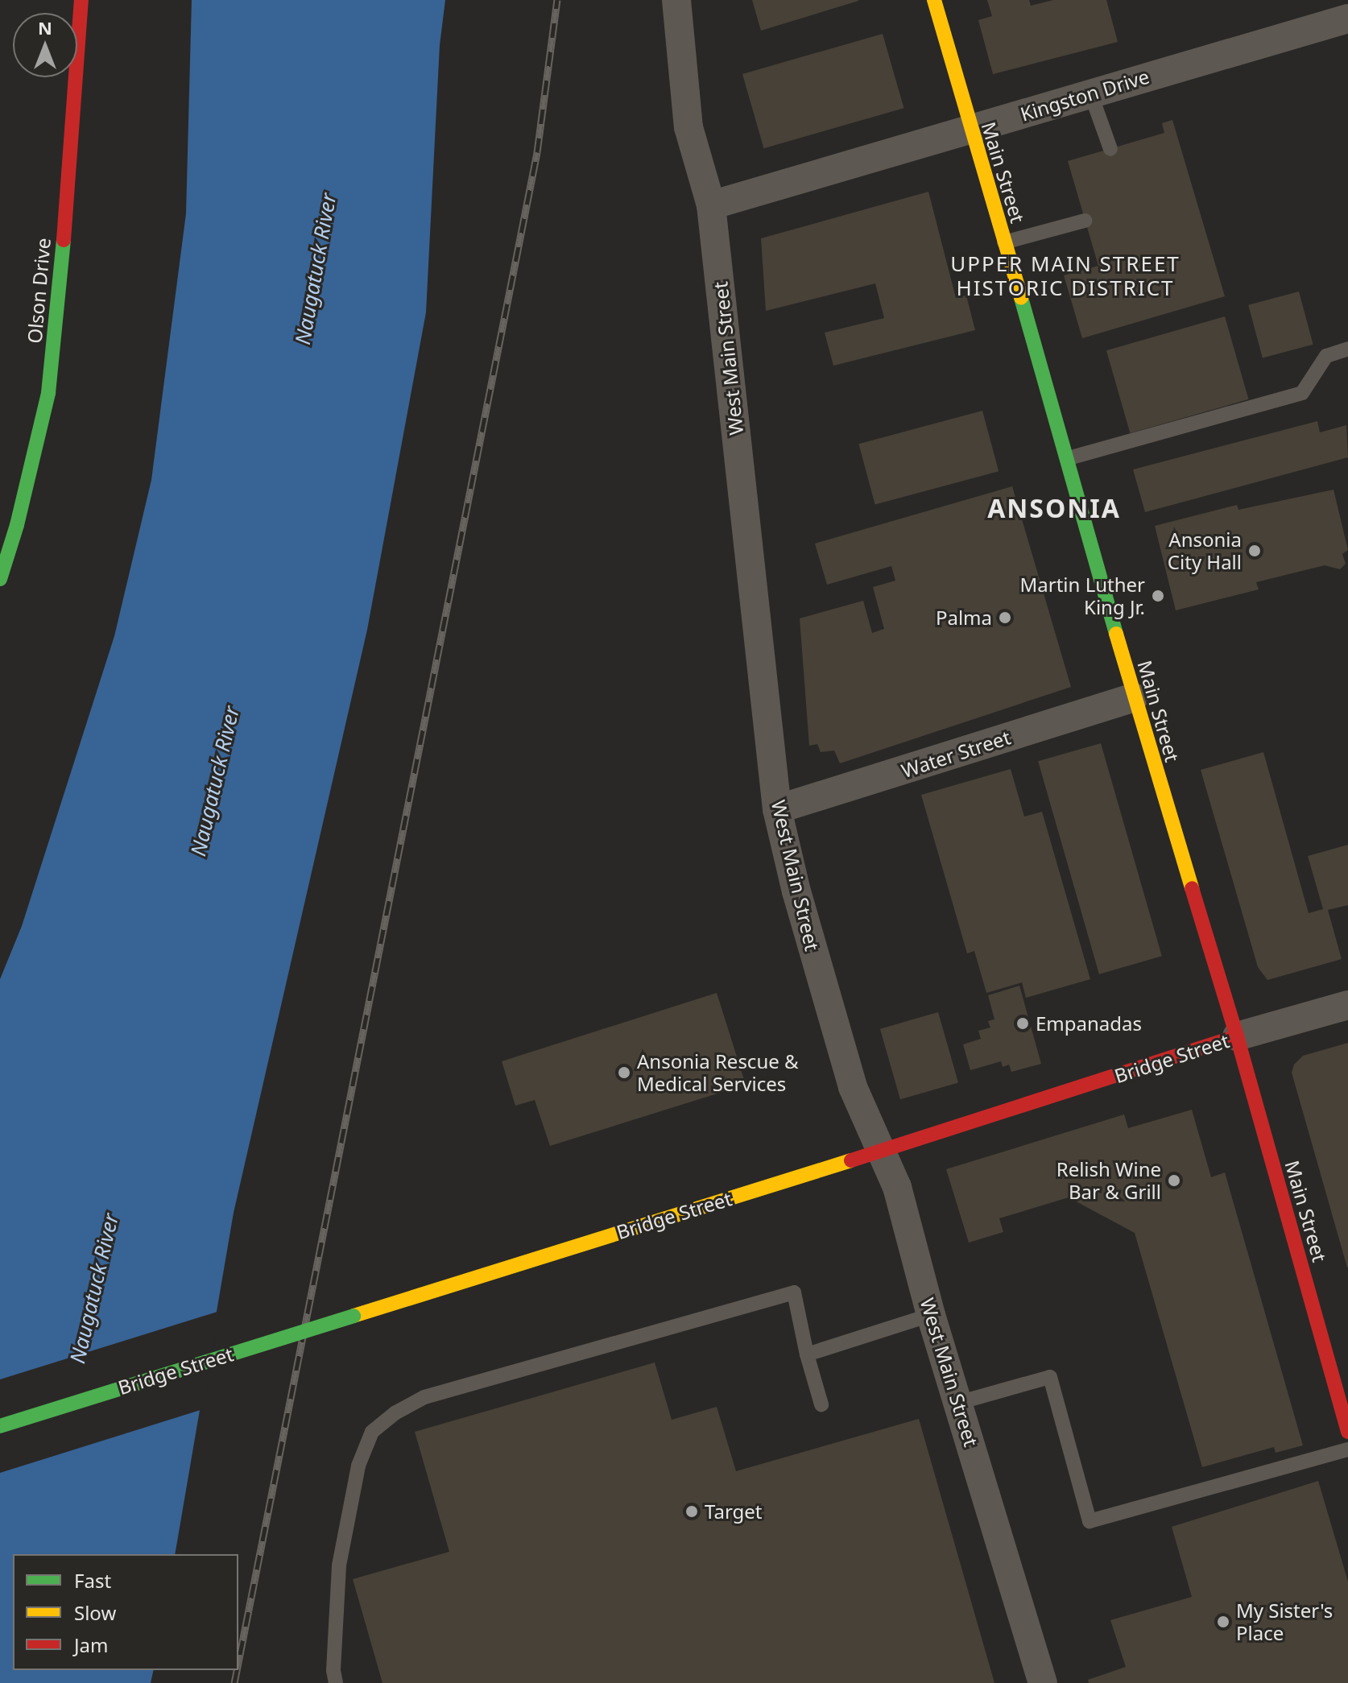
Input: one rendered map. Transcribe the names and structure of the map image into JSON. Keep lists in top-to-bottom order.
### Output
{
  "streets": {
    "main road": ["Main Street", "Olson Drive", "Bridge Street"],
    "street": ["Kingston Drive", "West Main Street", "Water Street"]
  },
  "crossings": [
    ["Kingston Drive", "Main Street"],
    ["Kingston Drive", "West Main Street"],
    ["Main Street", "Water Street"],
    ["Main Street", "Bridge Street"],
    ["West Main Street", "Water Street"],
    ["West Main Street", "Bridge Street"]
  ],
  "districts": ["UPPER MAIN STREET HISTORIC DISTRICT", "ANSONIA"],
  "water": ["Naugatuck River"],
  "places": [
    "Ansonia City Hall",
    "Martin Luther King Jr.",
    "Palma",
    "Empanadas",
    "Ansonia Rescue & Medical Services",
    "Relish Wine Bar & Grill",
    "Target",
    "My Sister's Place"
  ],
  "legend": ["Fast", "Slow", "Jam"],
  "north": "top"
}
